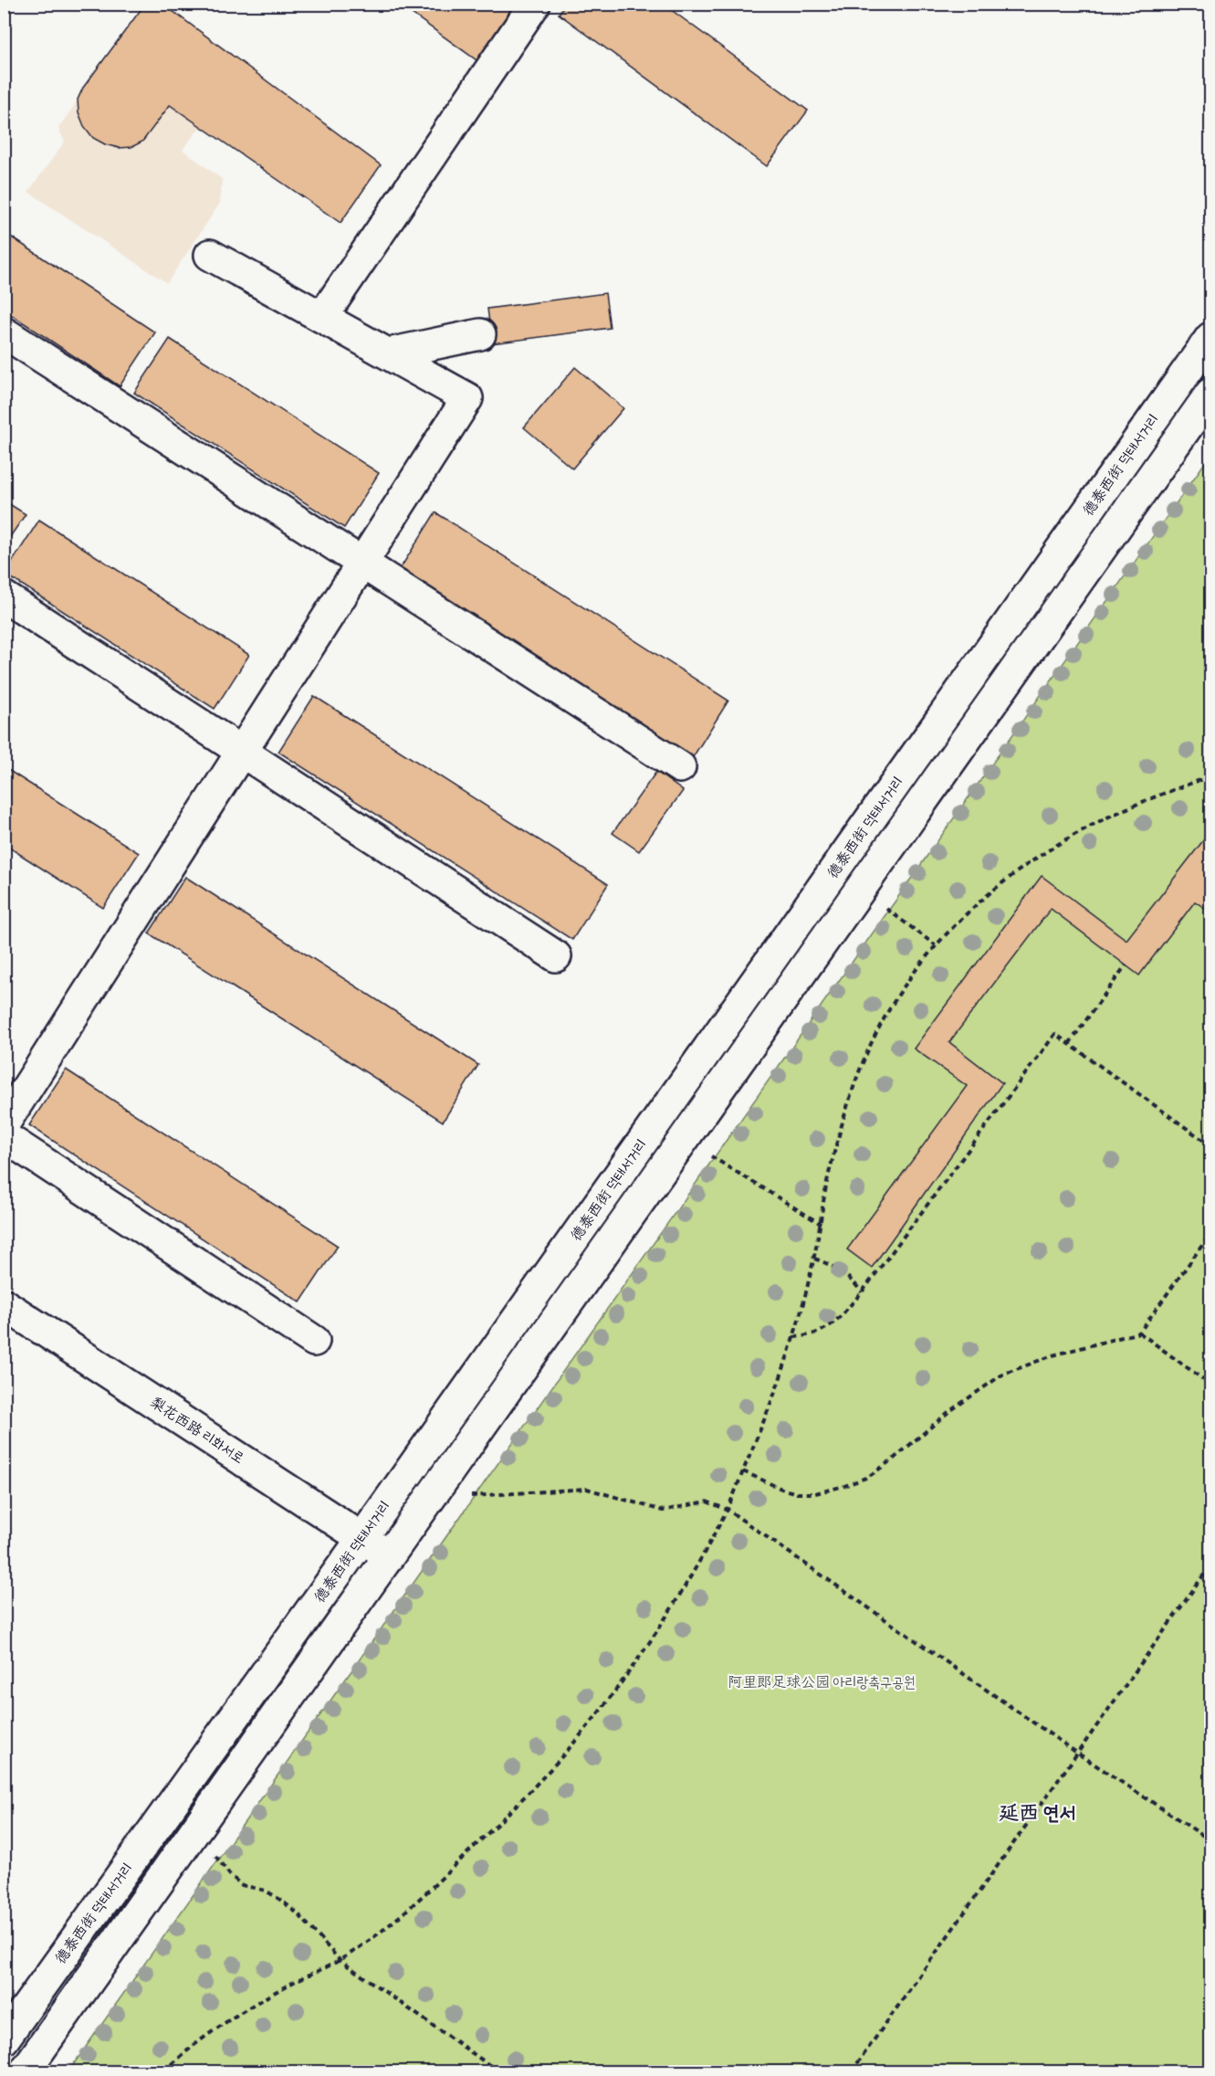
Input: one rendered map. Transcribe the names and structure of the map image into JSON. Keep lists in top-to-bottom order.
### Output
{
  "streets": {
    "street": ["德泰西街 덕태서거리", "梨花西路 리화서로"]
  },
  "crossings": [
    ["德泰西街 덕태서거리", "梨花西路 리화서로"]
  ],
  "districts": ["延西 연서"],
  "parks": ["阿里郎足球公园 아리랑축구공원"]
}
